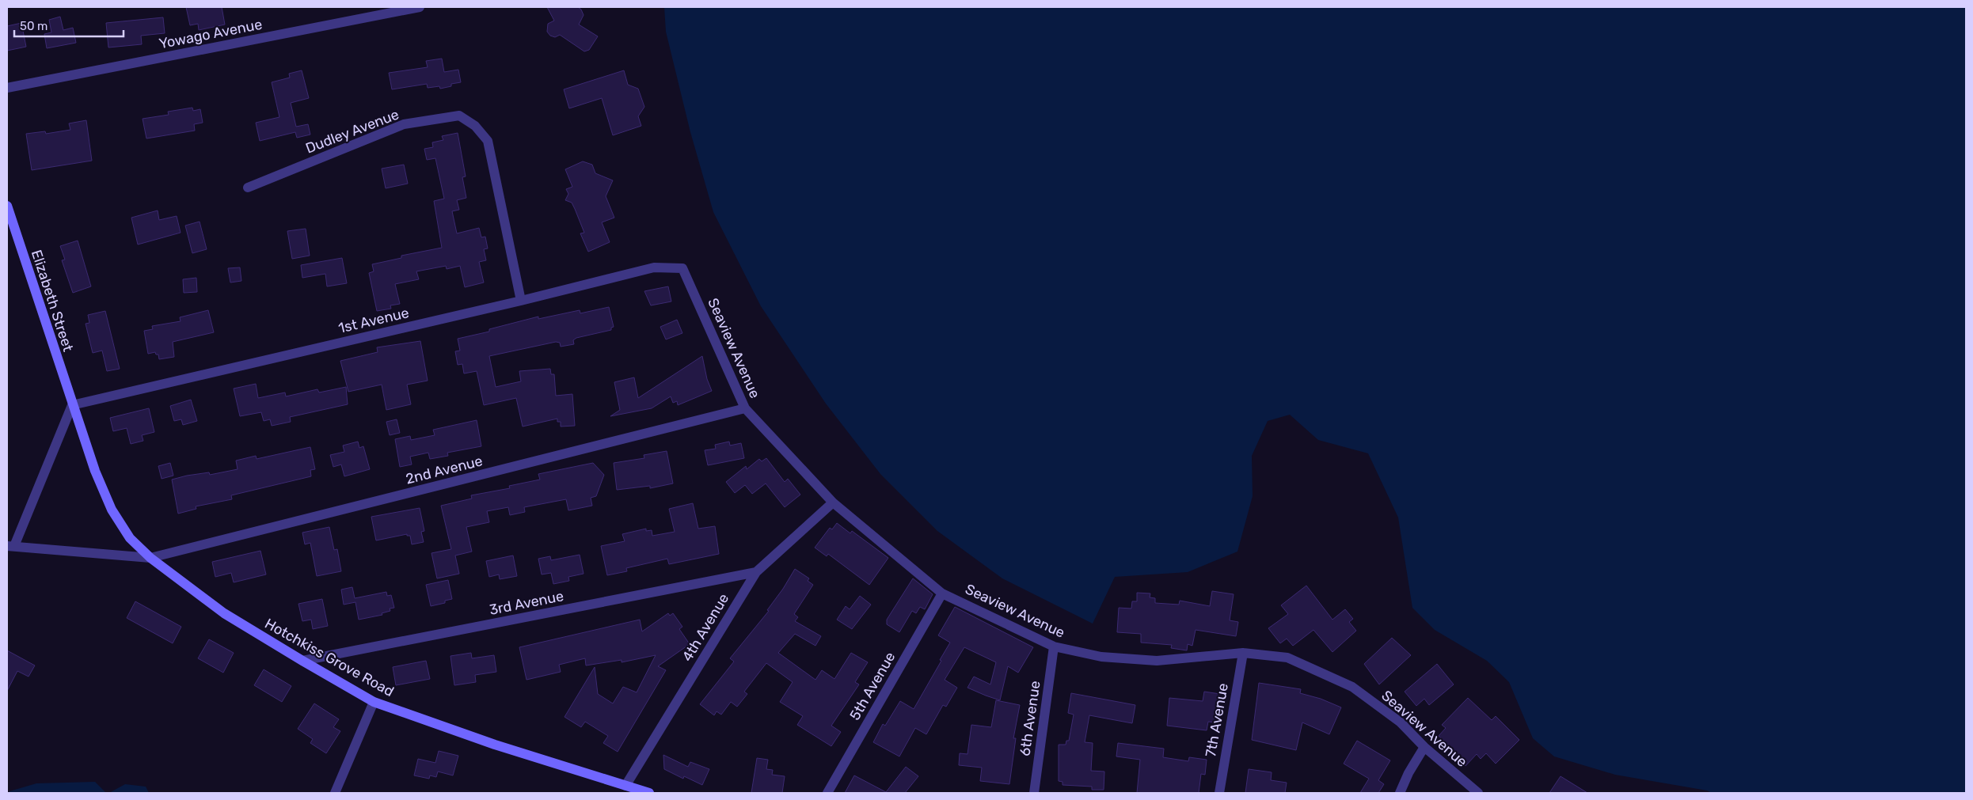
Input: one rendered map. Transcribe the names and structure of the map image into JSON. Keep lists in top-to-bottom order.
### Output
{
  "streets": {
    "main road": ["Elizabeth Street", "Hotchkiss Grove Road"],
    "street": [
      "Yowago Avenue",
      "Dudley Avenue",
      "1st Avenue",
      "Seaview Avenue",
      "2nd Avenue",
      "3rd Avenue",
      "4th Avenue",
      "5th Avenue",
      "6th Avenue",
      "7th Avenue"
    ]
  },
  "crossings": [
    ["Dudley Avenue", "1st Avenue"],
    ["Elizabeth Street", "1st Avenue"],
    ["Elizabeth Street", "2nd Avenue"],
    ["Elizabeth Street", "Hotchkiss Grove Road"],
    ["1st Avenue", "Seaview Avenue"],
    ["Seaview Avenue", "2nd Avenue"],
    ["Seaview Avenue", "4th Avenue"],
    ["Seaview Avenue", "5th Avenue"],
    ["Seaview Avenue", "6th Avenue"],
    ["Seaview Avenue", "7th Avenue"],
    ["2nd Avenue", "Hotchkiss Grove Road"],
    ["3rd Avenue", "4th Avenue"],
    ["3rd Avenue", "Hotchkiss Grove Road"],
    ["4th Avenue", "Hotchkiss Grove Road"]
  ],
  "scale_bar": "50 m"
}
